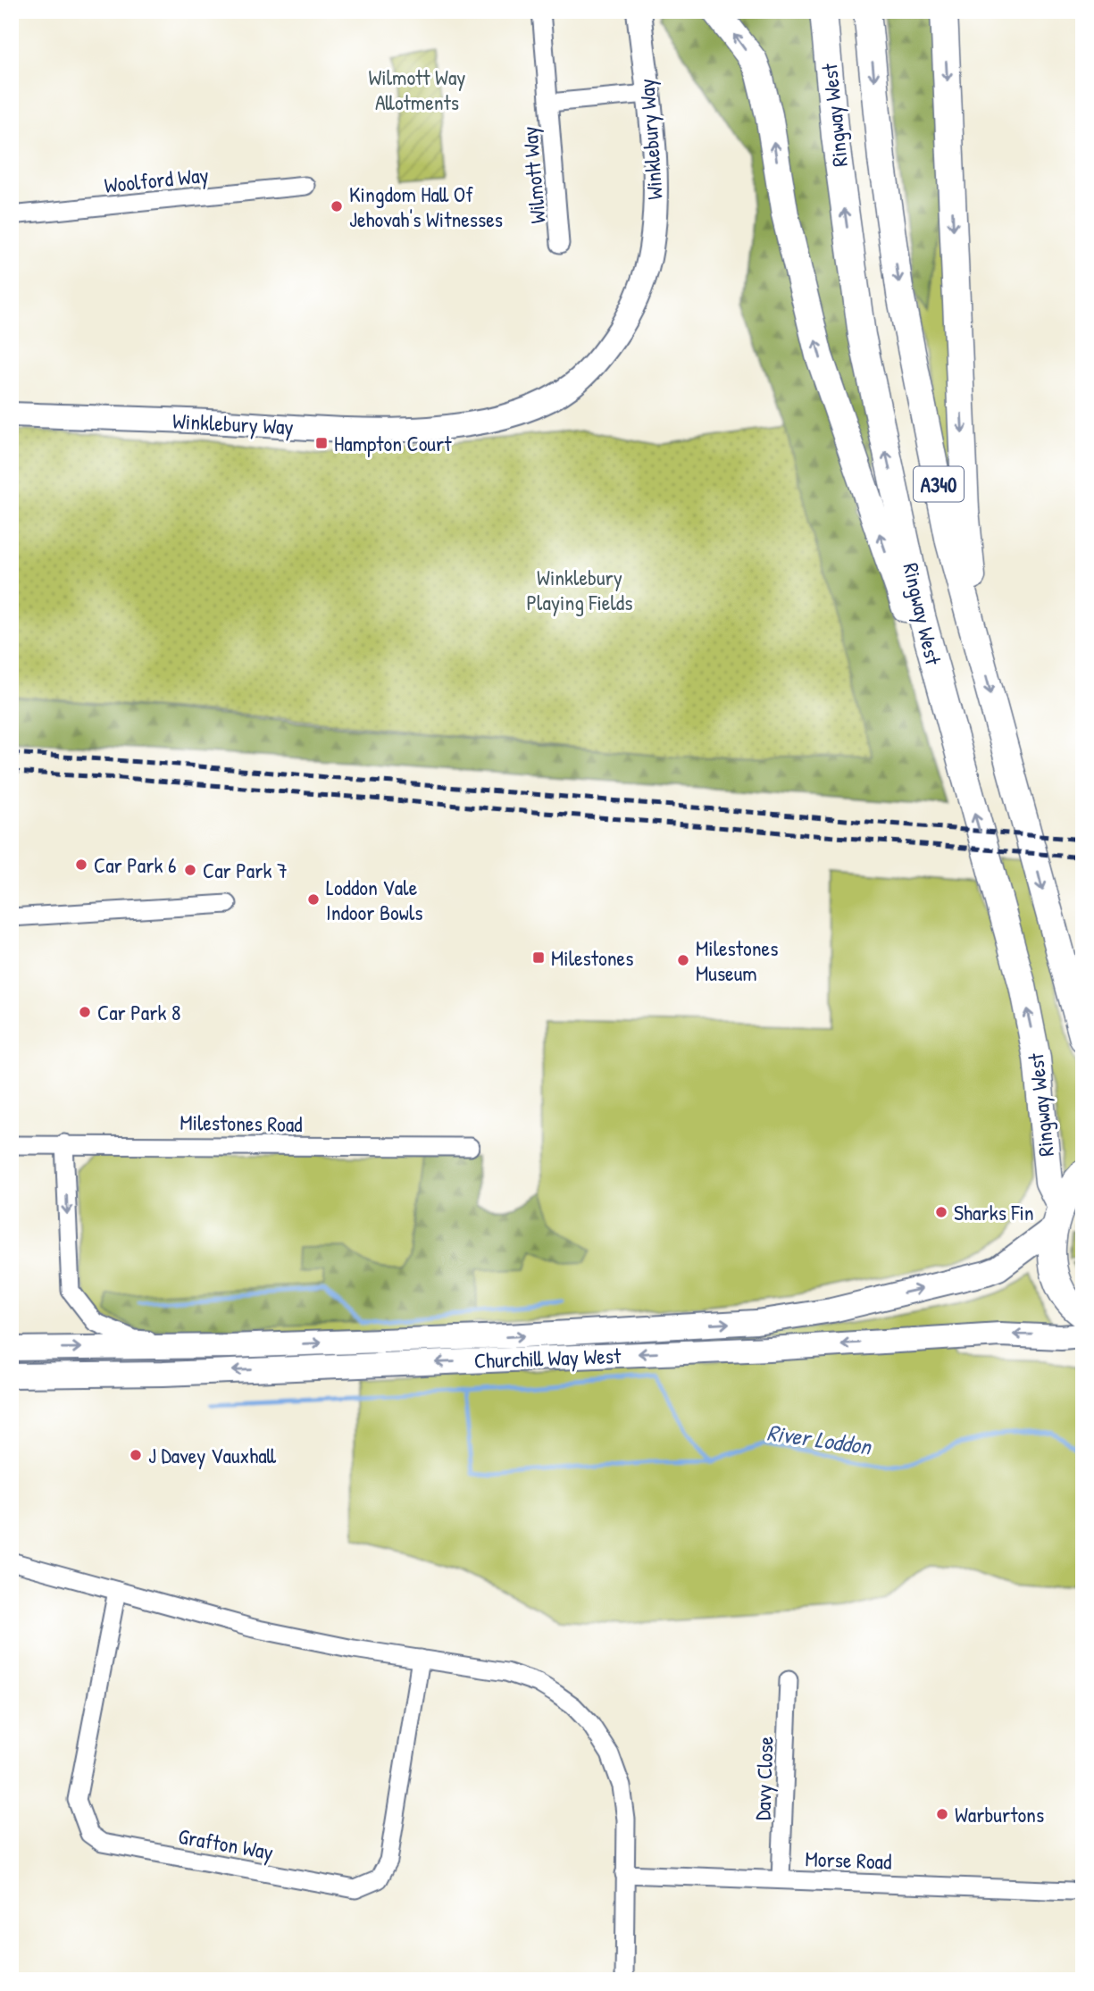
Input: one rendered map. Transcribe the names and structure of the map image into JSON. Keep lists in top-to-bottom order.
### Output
{
  "streets": {
    "main road": [
      "Ringway West",
      "Winklebury Way",
      "A340",
      "Churchill Way West"
    ],
    "street": [
      "Wilmott Way",
      "Woolford Way",
      "Milestones Road",
      "Davy Close",
      "Grafton Way",
      "Morse Road"
    ]
  },
  "crossings": [
    ["Ringway West", "Churchill Way West"],
    ["Winklebury Way", "Wilmott Way"],
    ["Davy Close", "Morse Road"]
  ],
  "water": ["River Loddon"],
  "parks": ["Wilmott Way Allotments", "Winklebury Playing Fields"],
  "places": {
    "other": [
      "Kingdom Hall Of Jehovah's Witnesses",
      "Car Park 6",
      "Car Park 7",
      "Loddon Vale Indoor Bowls",
      "Milestones Museum",
      "Car Park 8",
      "Sharks Fin",
      "J Davey Vauxhall",
      "Warburtons"
    ],
    "transit": ["Hampton Court", "Milestones"]
  }
}
